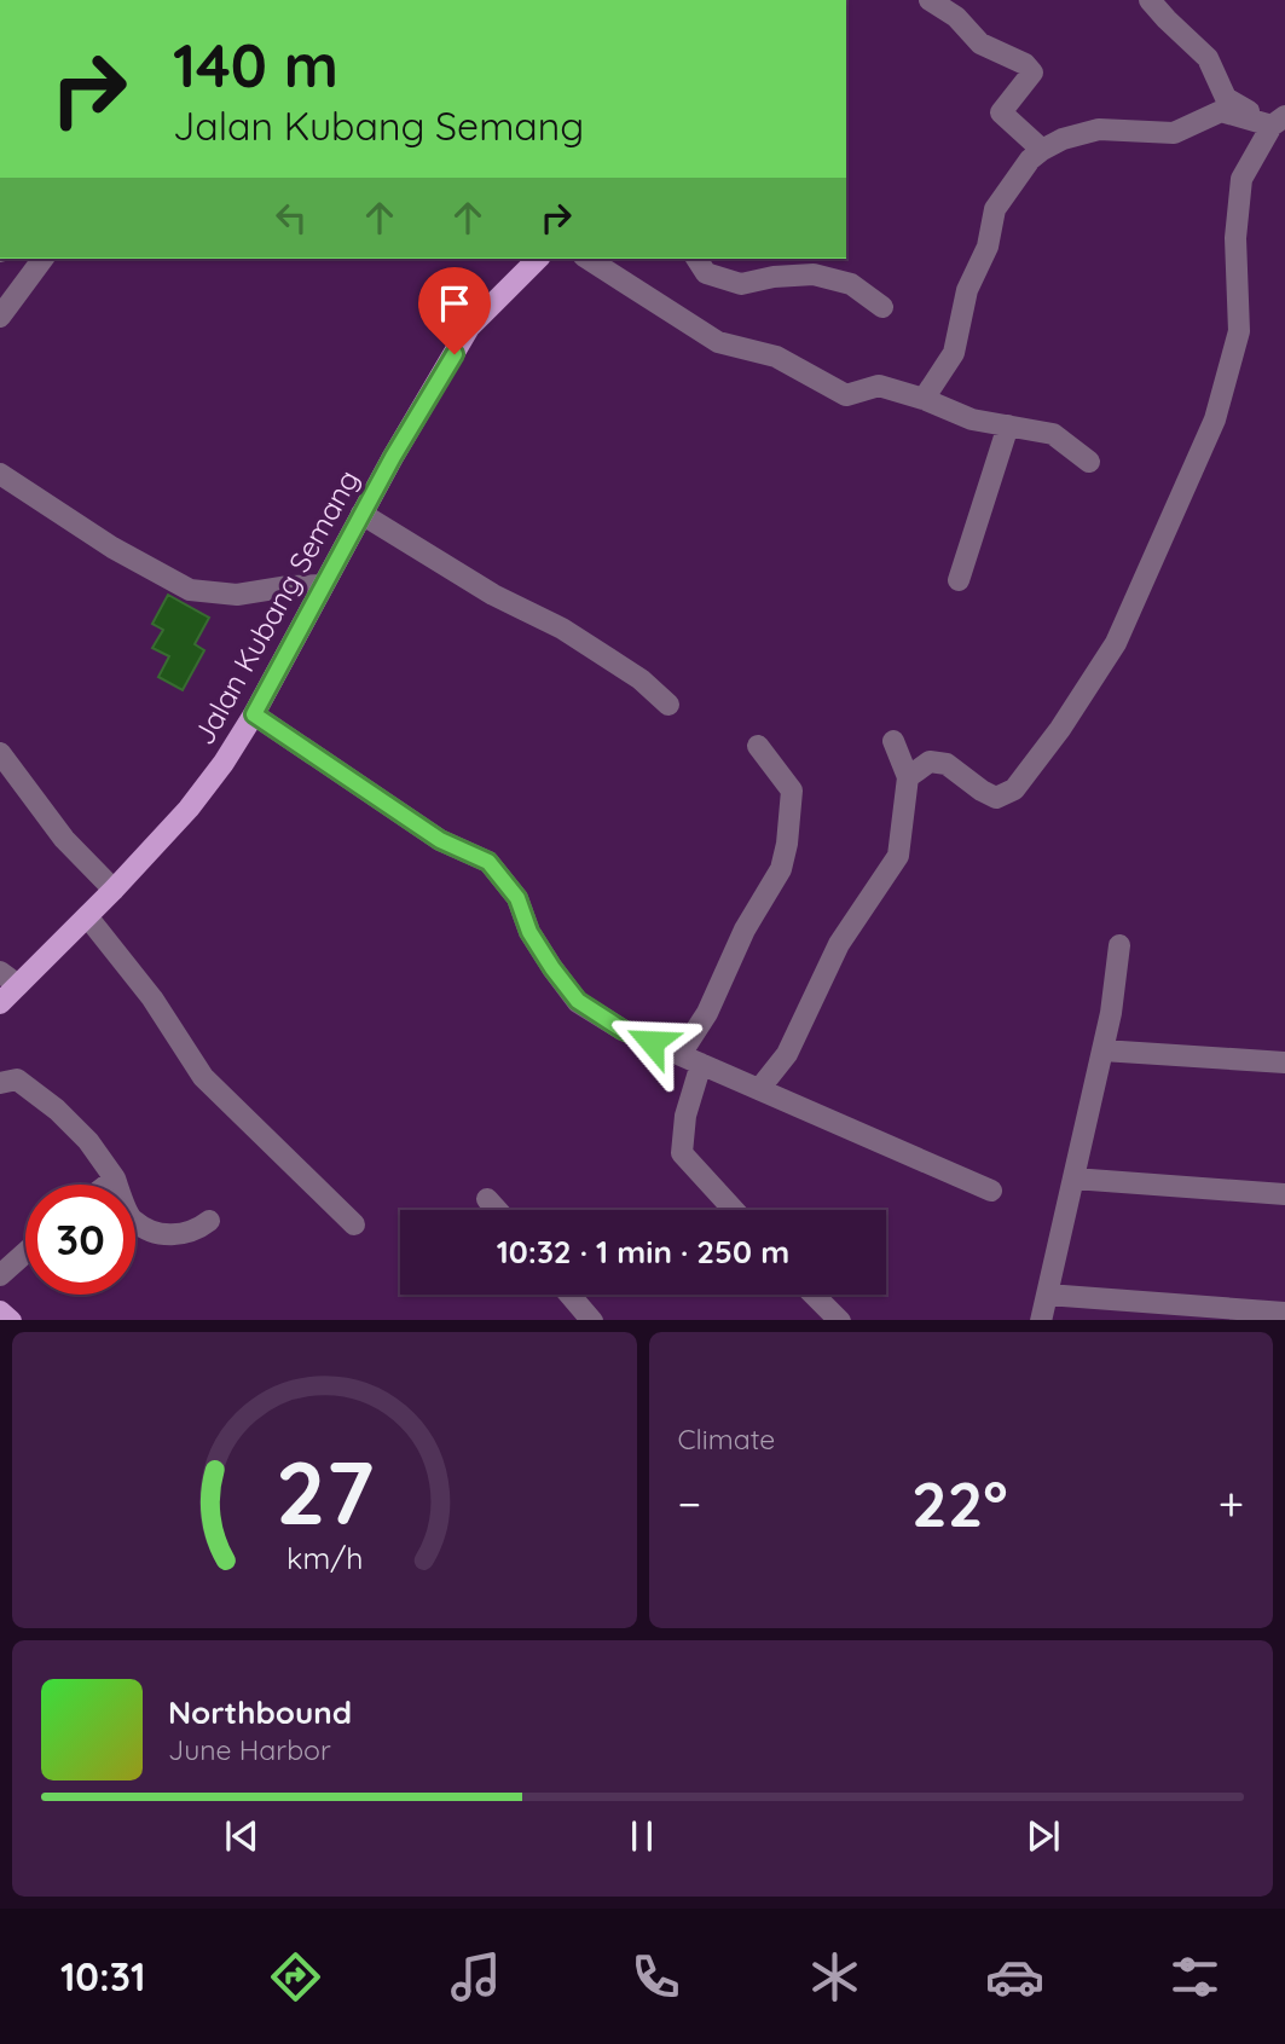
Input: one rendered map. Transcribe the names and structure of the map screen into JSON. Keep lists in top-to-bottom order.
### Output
{
  "streets": {
    "main road": ["Jalan Kubang Semang"]
  },
  "page": {
    "turn": ["140 m", "Jalan Kubang Semang"],
    "limit": "30",
    "trip": "10:32 · 1 min · 250 m",
    "tile": "Climate",
    "heat": ["−", "22°", "+"],
    "song": ["Northbound", "June Harbor"],
    "tabs": "10:31",
    "gauge": ["27", "km/h"]
  }
}
